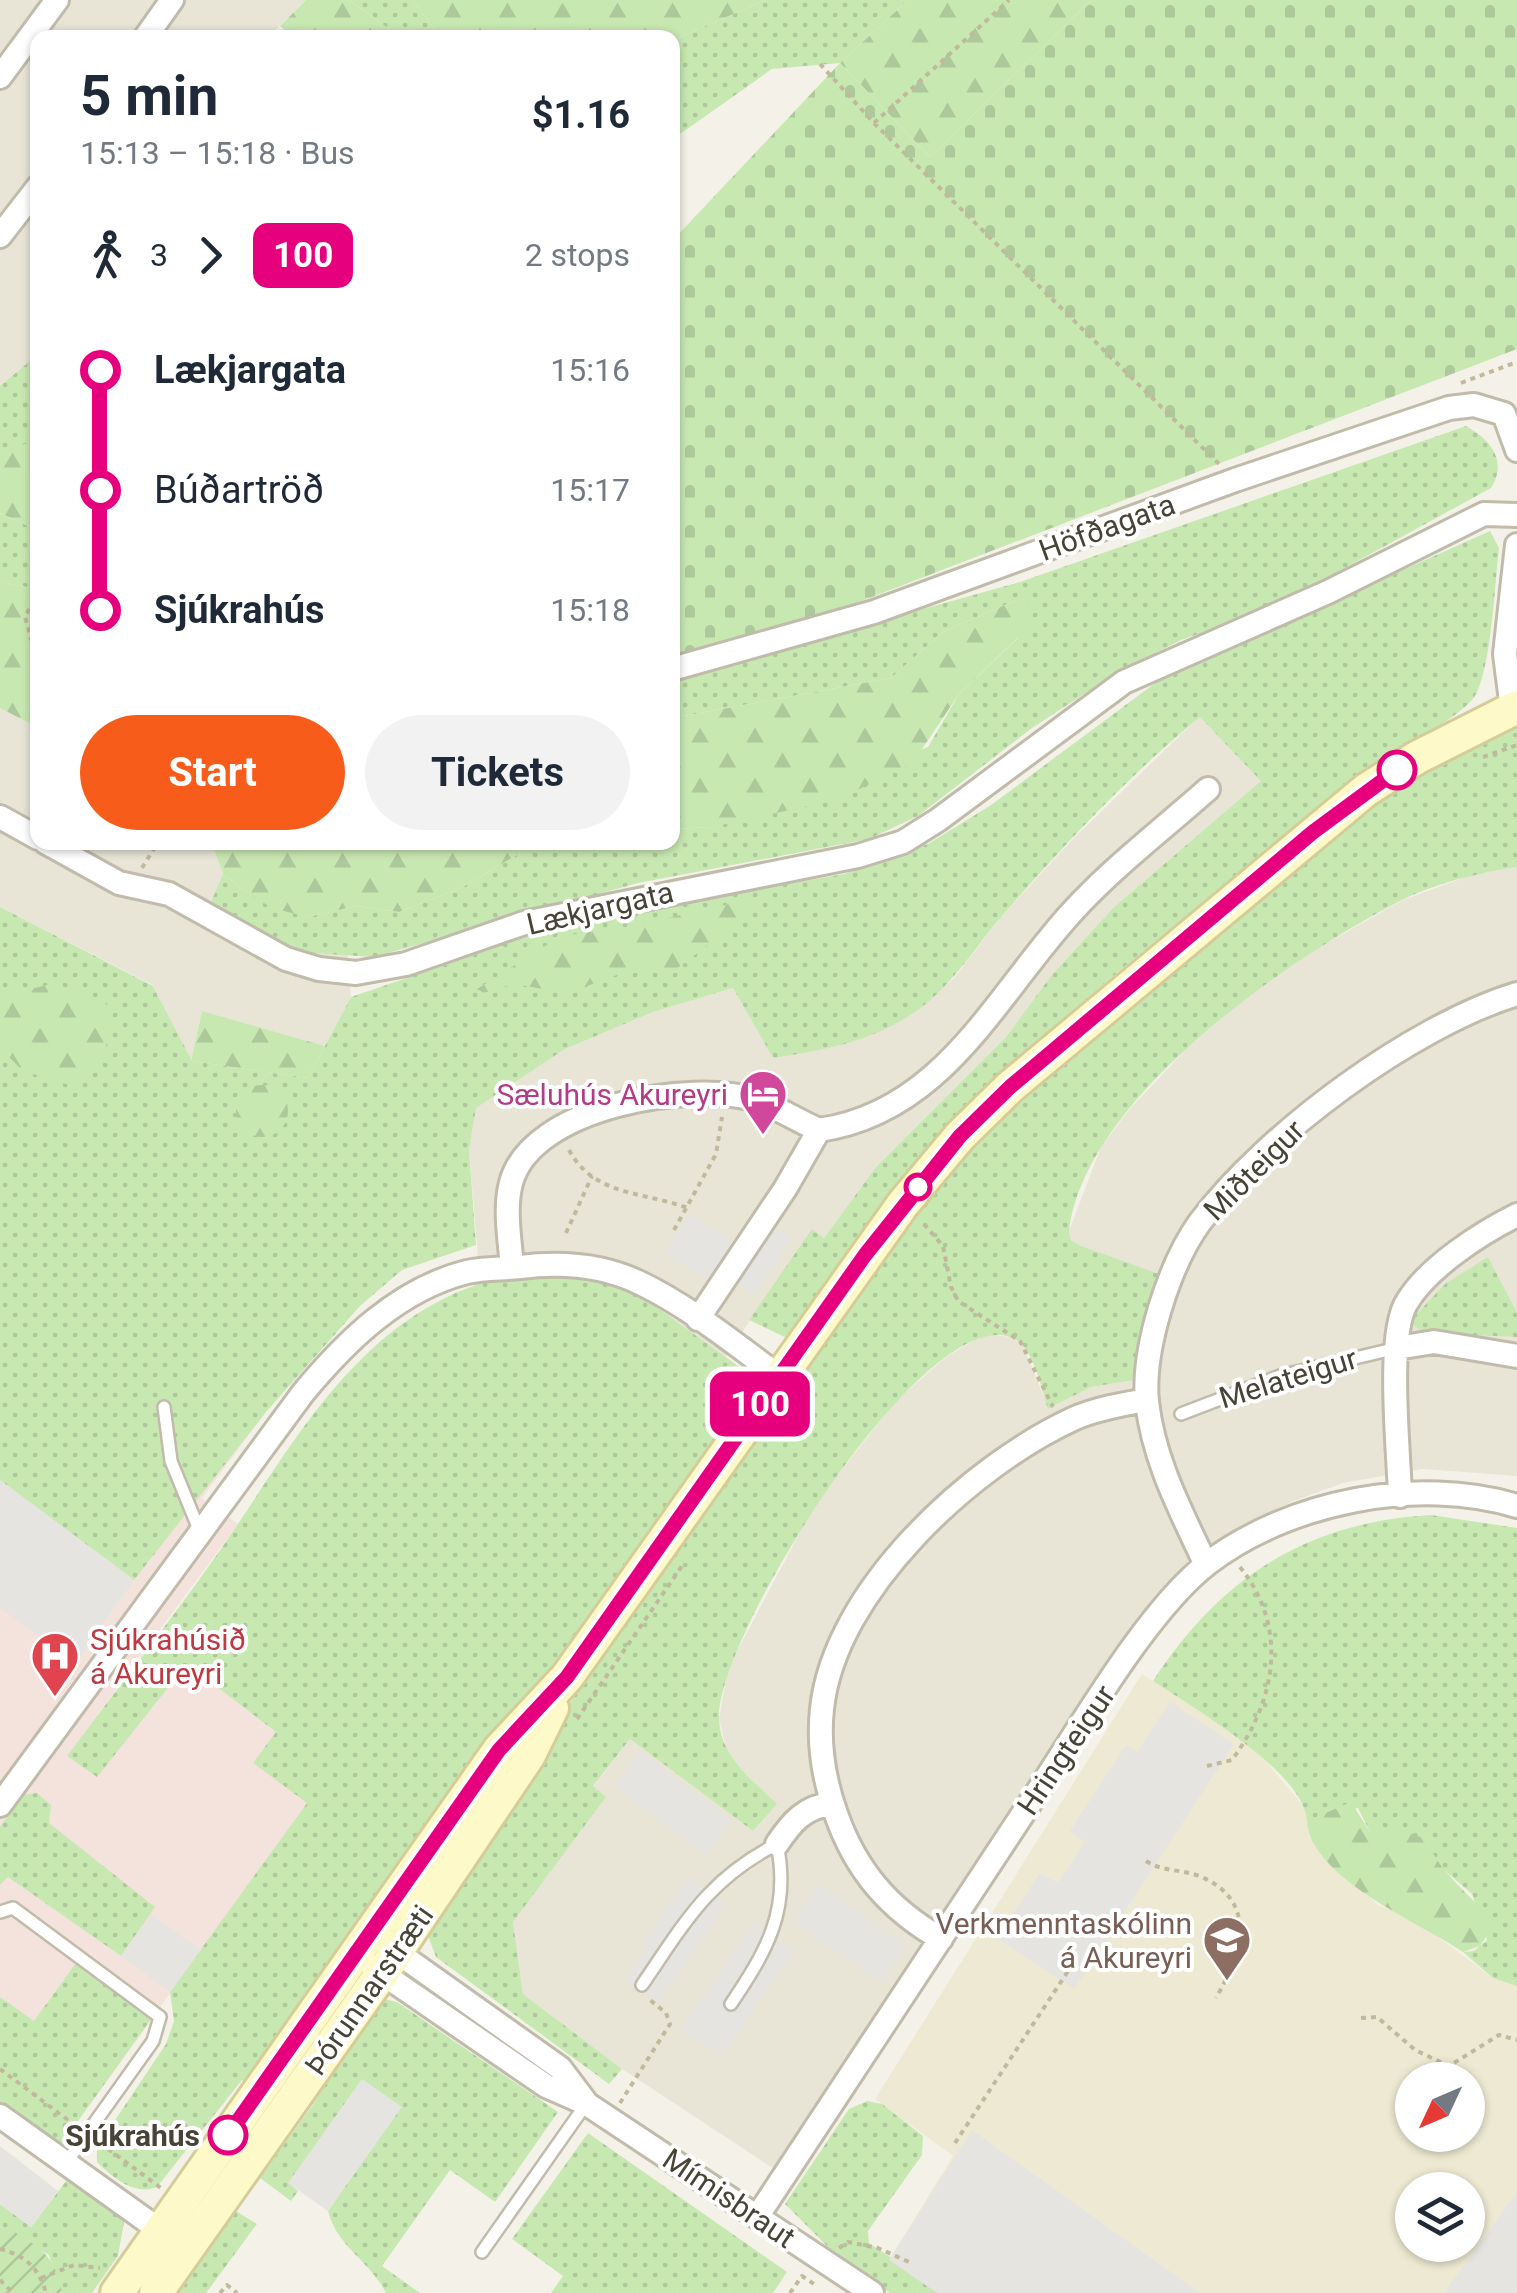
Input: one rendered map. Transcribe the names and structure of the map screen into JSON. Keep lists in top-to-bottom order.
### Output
{
  "streets": {
    "street": [
      "Höfðagata",
      "Lækjargata",
      "Miðteigur",
      "Melateigur",
      "Hringteigur",
      "Þórunnarstræti",
      "Mímisbraut"
    ]
  },
  "crossings": [
    ["Miðteigur", "Hringteigur"],
    ["Melateigur", "Hringteigur"],
    ["Hringteigur", "Mímisbraut"],
    ["Þórunnarstræti", "Mímisbraut"]
  ],
  "places": {
    "hotel": ["Sæluhús Akureyri"],
    "hospital": ["Sjúkrahúsið á Akureyri"],
    "school or university": ["Verkmenntaskólinn á Akureyri"],
    "other": ["Sjúkrahús"]
  },
  "lines": ["bus line 100"],
  "north": "bottom left",
  "page": {
    "on_map": "100",
    "heading": ["5 min", "15:13 – 15:18 · Bus", "$1.16"],
    "legs": ["3", "100", "2 stops"],
    "list": [
      {
        "name": "Lækjargata",
        "value": "15:16"
      },
      {
        "name": "Búðartröð",
        "value": "15:17"
      },
      {
        "name": "Sjúkrahús",
        "value": "15:18"
      }
    ],
    "buttons": ["Start", "Tickets"]
  }
}
